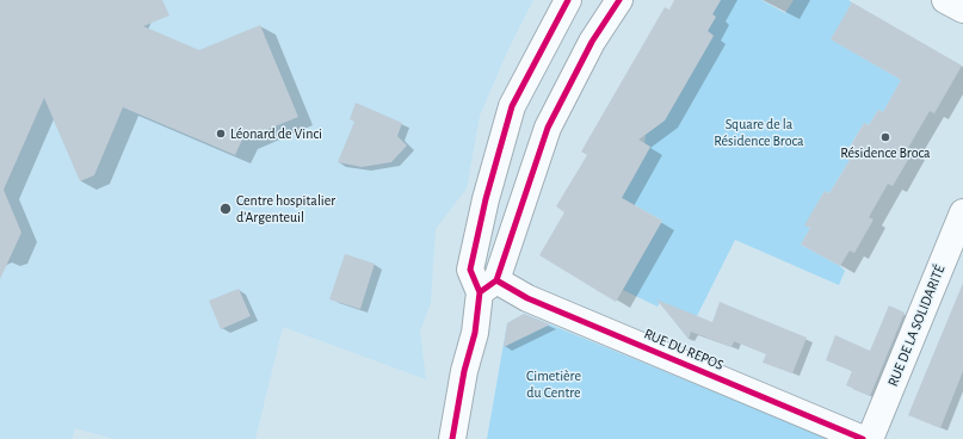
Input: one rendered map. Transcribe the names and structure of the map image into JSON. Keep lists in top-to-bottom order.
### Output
{
  "streets": {
    "main road": ["RUE DE LA SOLIDARITÉ", "RUE DU REPOS"]
  },
  "parks": ["Square de la Résidence Broca", "Cimetière du Centre"],
  "places": ["Léonard de Vinci", "Résidence Broca", "Centre hospitalier d'Argenteuil"]
}
